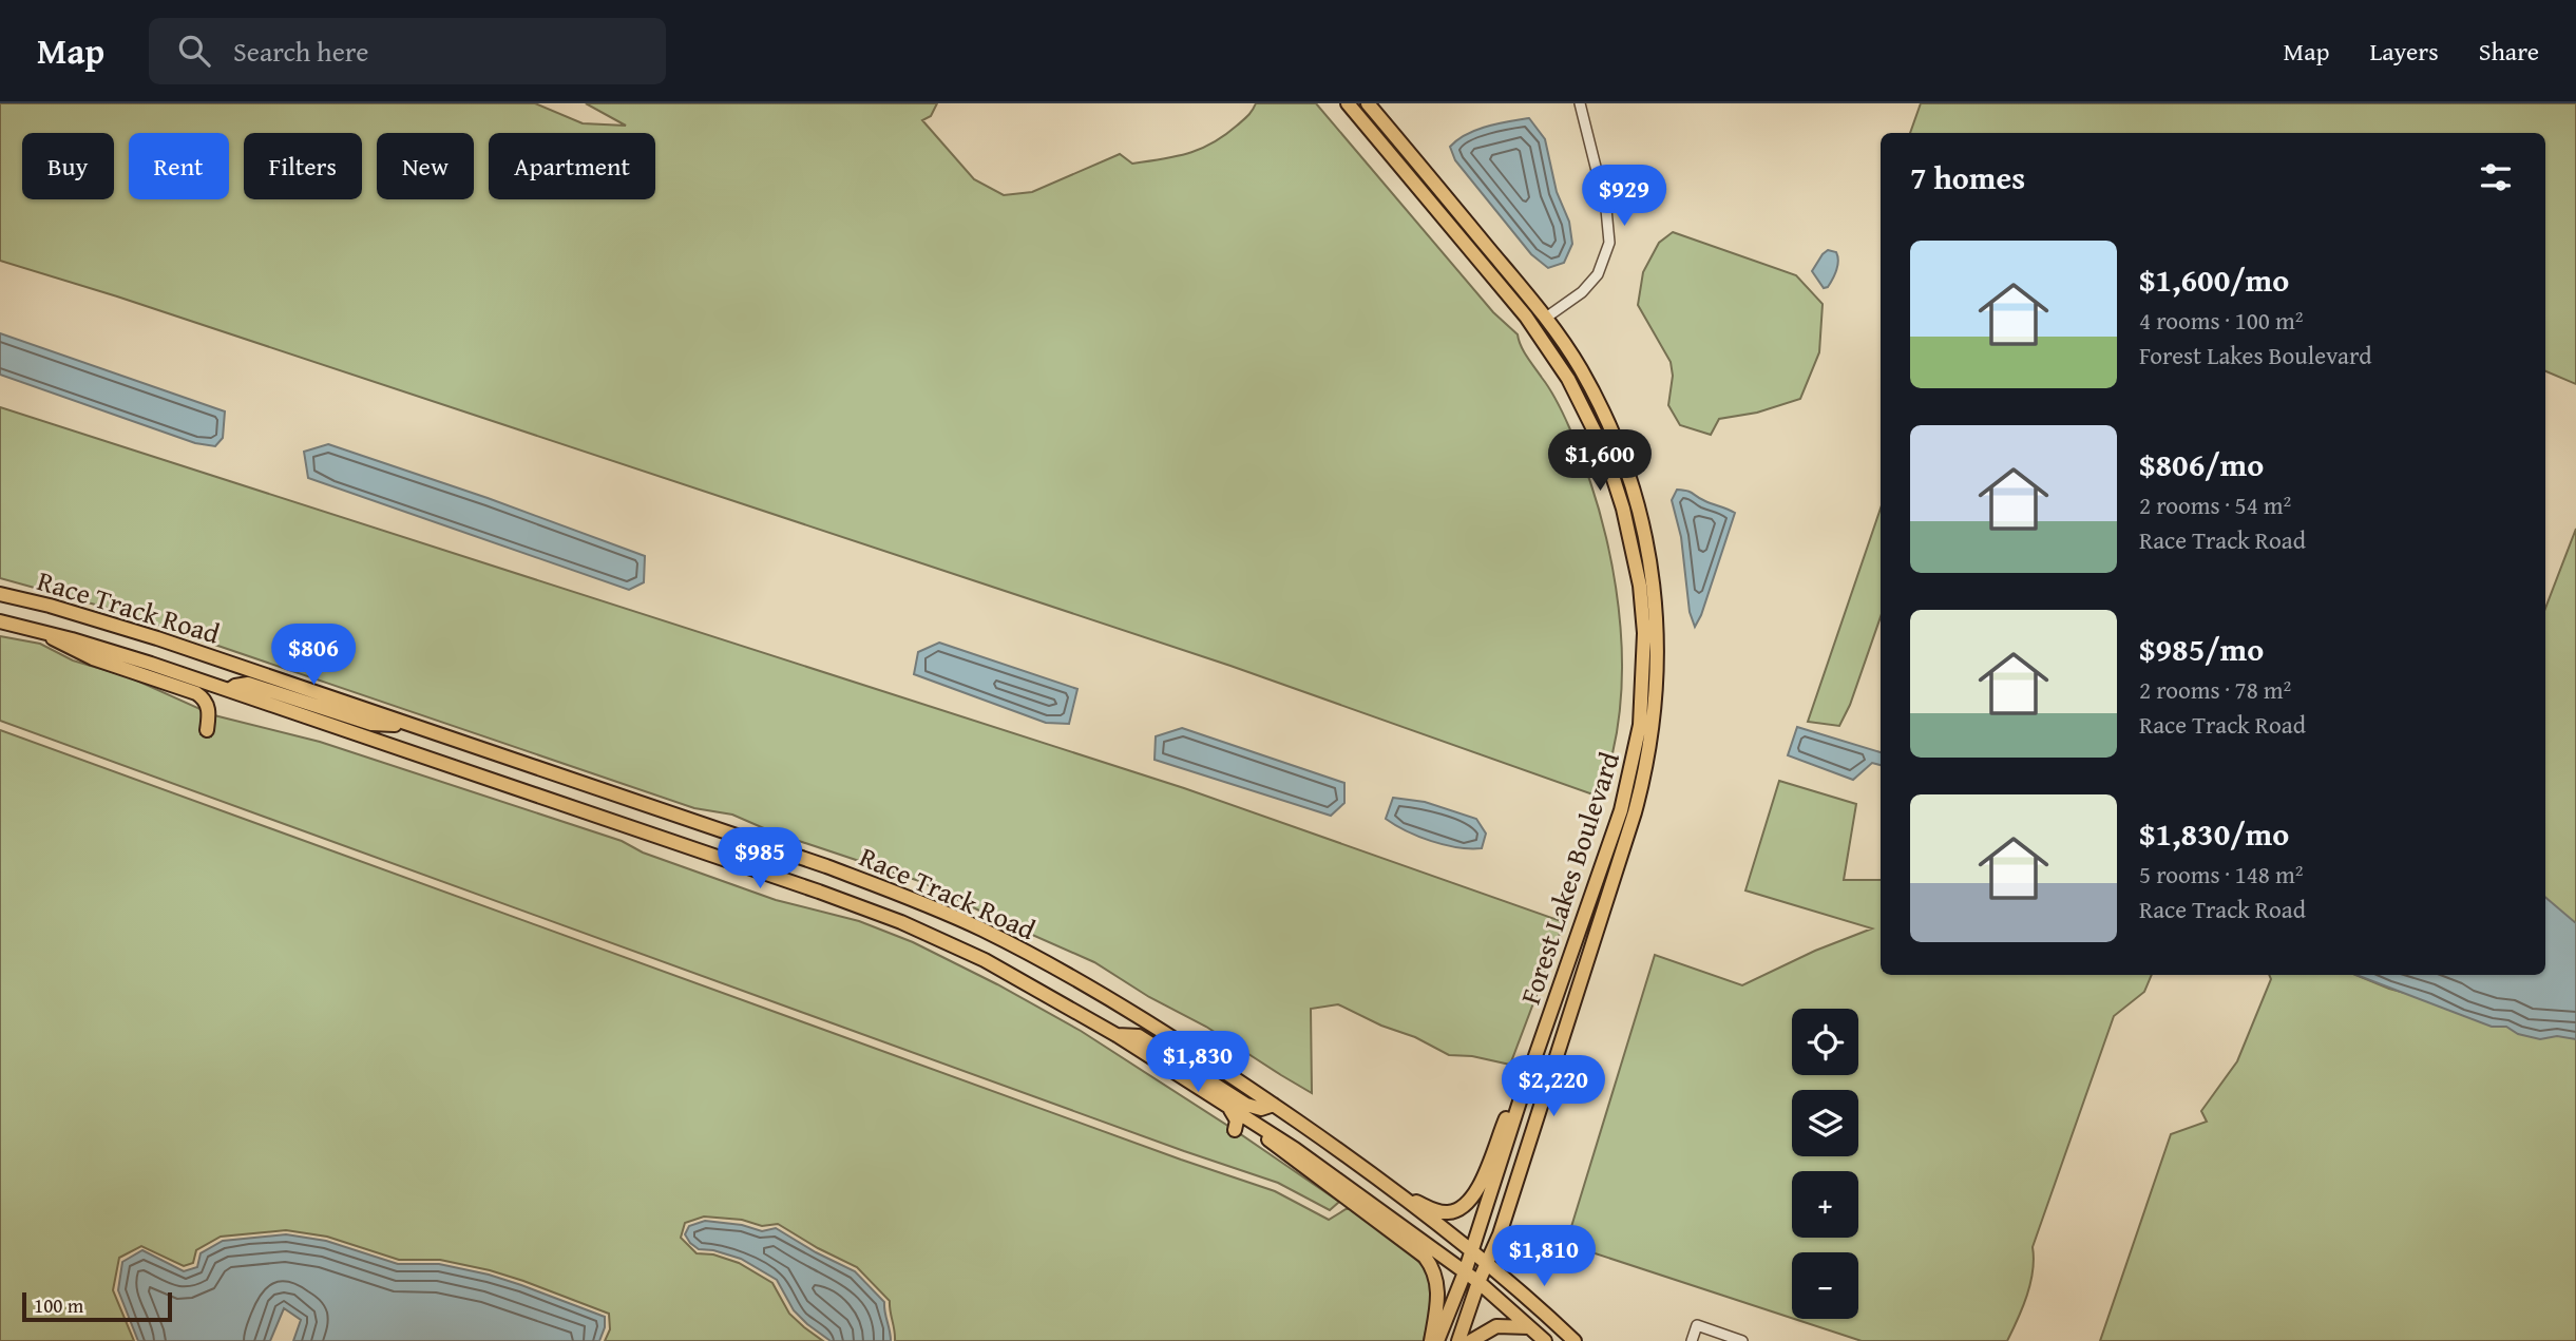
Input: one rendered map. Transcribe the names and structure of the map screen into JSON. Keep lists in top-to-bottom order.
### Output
{
  "streets": {
    "main road": ["Race Track Road", "Forest Lakes Boulevard"]
  },
  "crossings": [
    ["Race Track Road", "Forest Lakes Boulevard"]
  ],
  "scale_bar": "100 m",
  "page": {
    "header": "Map",
    "search": "Search here",
    "nav": ["Map", "Layers", "Share"],
    "chip": [
      "Buy",
      "Rent",
      "Filters",
      "New",
      "Apartment"
    ],
    "heading": "7 homes",
    "price": [
      "$929",
      "$1,600",
      "$806",
      "$985",
      "$1,830",
      "$2,220",
      "$1,810"
    ],
    "list": [
      {
        "name": "$1,600/mo",
        "note": "4 rooms · 100 m² · Forest Lakes Boulevard"
      },
      {
        "name": "$806/mo",
        "note": "2 rooms · 54 m² · Race Track Road"
      },
      {
        "name": "$985/mo",
        "note": "2 rooms · 78 m² · Race Track Road"
      },
      {
        "name": "$1,830/mo",
        "note": "5 rooms · 148 m² · Race Track Road"
      }
    ],
    "map_buttons": ["+", "−"],
    "scale": "100 m"
  }
}
